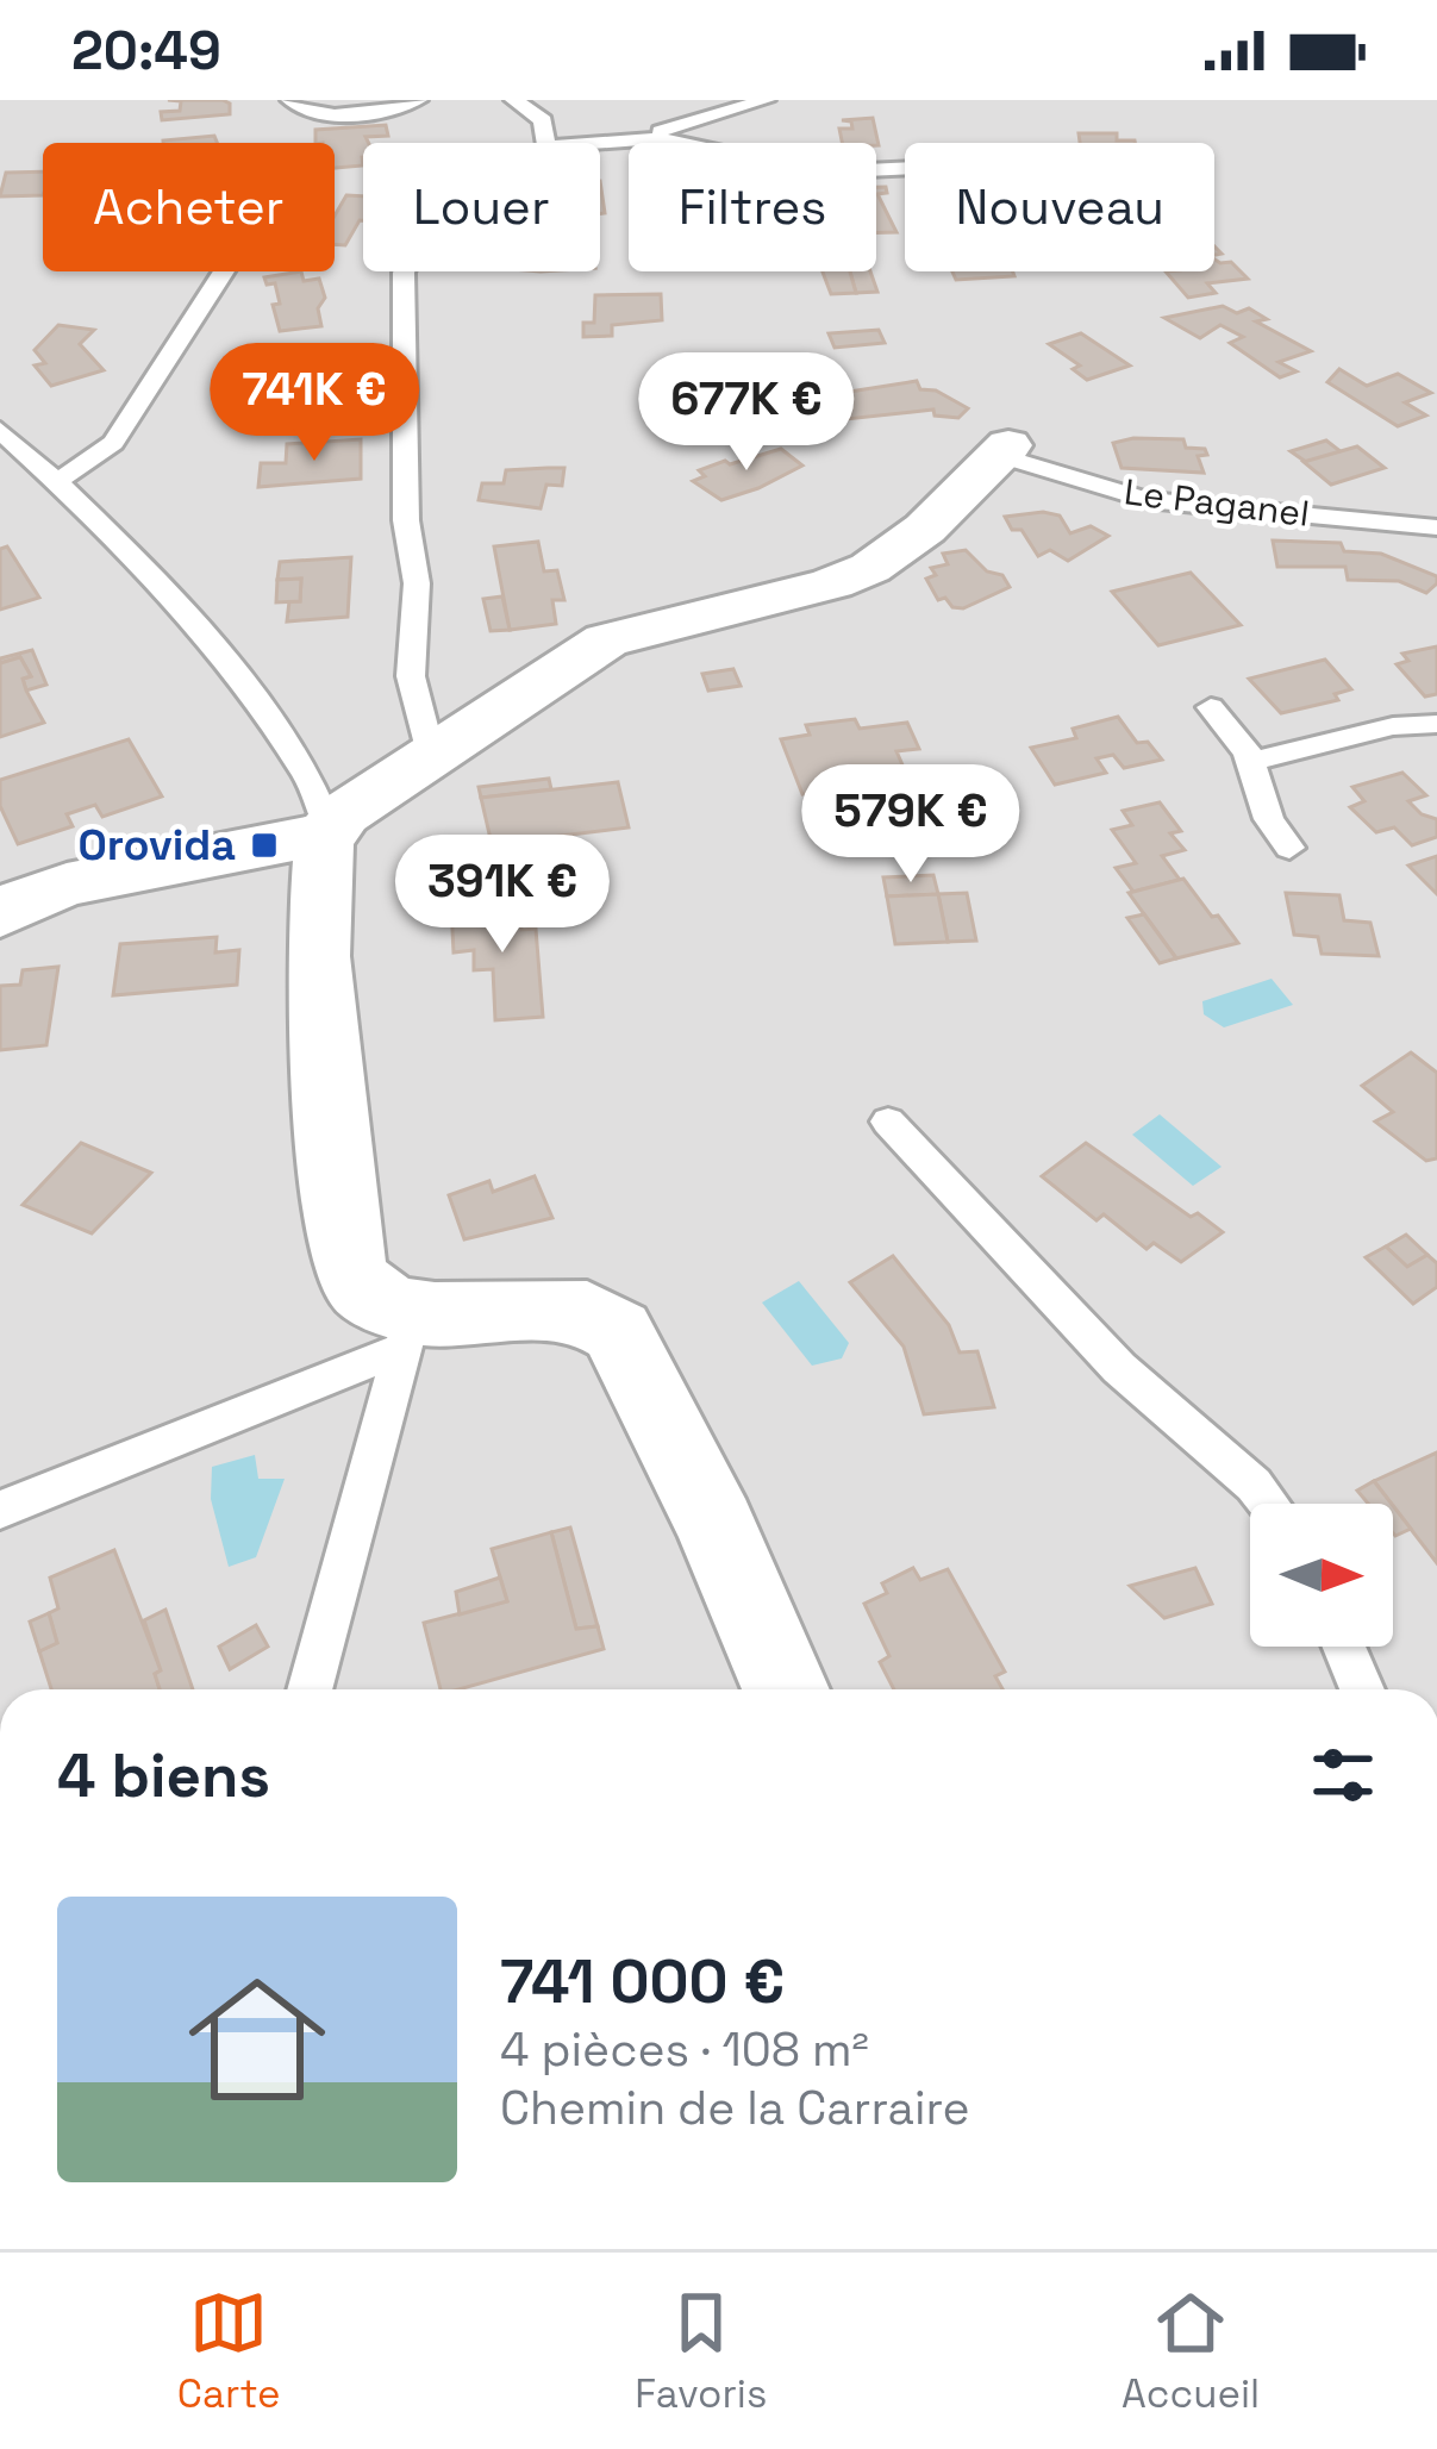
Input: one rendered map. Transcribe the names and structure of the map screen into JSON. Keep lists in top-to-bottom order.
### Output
{
  "streets": {
    "lane": ["Le Paganel"]
  },
  "places": {
    "transit": ["Orovida"]
  },
  "north": "right",
  "page": {
    "status": "20:49",
    "chip": [
      "Acheter",
      "Louer",
      "Filtres",
      "Nouveau"
    ],
    "price": [
      "741K €",
      "677K €",
      "579K €",
      "391K €"
    ],
    "heading": "4 biens",
    "list": [
      {
        "name": "741 000 €",
        "note": "4 pièces · 108 m² · Chemin de la Carraire"
      }
    ],
    "tabs": ["Carte", "Favoris", "Accueil"]
  }
}
